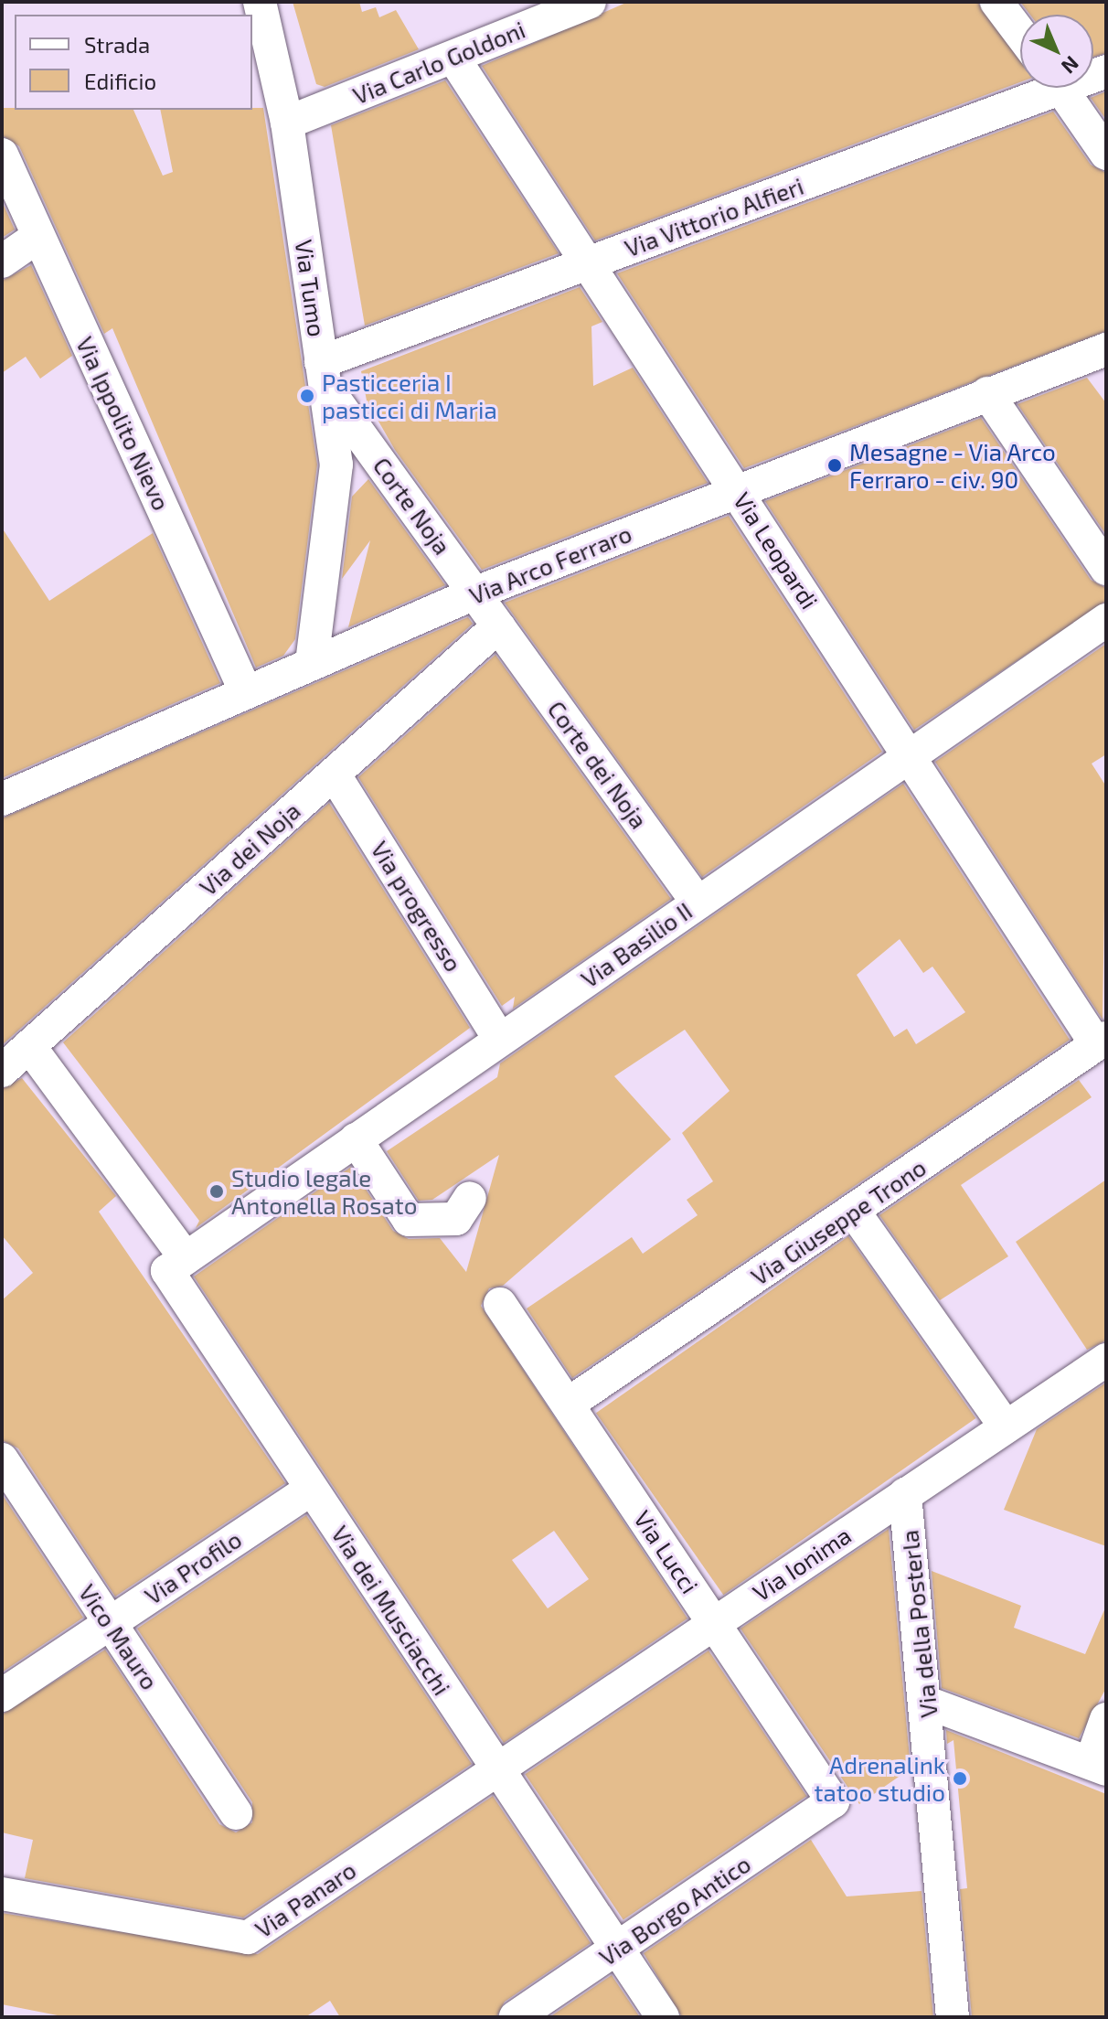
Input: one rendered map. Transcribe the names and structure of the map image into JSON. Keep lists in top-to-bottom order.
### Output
{
  "streets": {
    "street": [
      "Via Carlo Goldoni",
      "Via Vittorio Alfieri",
      "Via Tumo",
      "Via Ippolito Nievo",
      "Corte Noja",
      "Via Leopardi",
      "Via Arco Ferraro",
      "Corte dei Noja",
      "Via dei Noja",
      "Via progresso",
      "Via Basilio II",
      "Via Giuseppe Trono",
      "Via Lucci",
      "Via Ionima",
      "Via Profilo",
      "Via dei Musciacchi",
      "Via della Posterla",
      "Vico Mauro",
      "Via Panaro",
      "Via Borgo Antico"
    ]
  },
  "crossings": [
    ["Via Carlo Goldoni", "Via Tumo"],
    ["Via Carlo Goldoni", "Via Leopardi"],
    ["Via Vittorio Alfieri", "Via Tumo"],
    ["Via Vittorio Alfieri", "Corte Noja"],
    ["Via Vittorio Alfieri", "Via Leopardi"],
    ["Via Tumo", "Corte Noja"],
    ["Via Tumo", "Via Arco Ferraro"],
    ["Via Ippolito Nievo", "Via Arco Ferraro"],
    ["Corte Noja", "Via Arco Ferraro"],
    ["Corte Noja", "Corte dei Noja"],
    ["Corte Noja", "Via dei Noja"],
    ["Via Leopardi", "Via Arco Ferraro"],
    ["Via Leopardi", "Via Basilio II"],
    ["Via Leopardi", "Via Giuseppe Trono"],
    ["Corte dei Noja", "Via dei Noja"],
    ["Corte dei Noja", "Via Basilio II"],
    ["Via dei Noja", "Via progresso"],
    ["Via dei Noja", "Via dei Musciacchi"],
    ["Via progresso", "Via Basilio II"],
    ["Via Basilio II", "Via dei Musciacchi"],
    ["Via Giuseppe Trono", "Via Lucci"],
    ["Via Lucci", "Via Ionima"],
    ["Via Lucci", "Via Borgo Antico"],
    ["Via Ionima", "Via dei Musciacchi"],
    ["Via Ionima", "Via della Posterla"],
    ["Via Ionima", "Via Panaro"],
    ["Via Profilo", "Via dei Musciacchi"],
    ["Via Profilo", "Vico Mauro"],
    ["Via dei Musciacchi", "Via Panaro"],
    ["Via dei Musciacchi", "Via Borgo Antico"]
  ],
  "places": [
    "Pasticceria I pasticci di Maria",
    "Mesagne - Via Arco Ferraro - civ. 90",
    "Studio legale Antonella Rosato",
    "Adrenalink tatoo studio"
  ],
  "legend": ["Strada", "Edificio"],
  "north": "bottom right"
}
